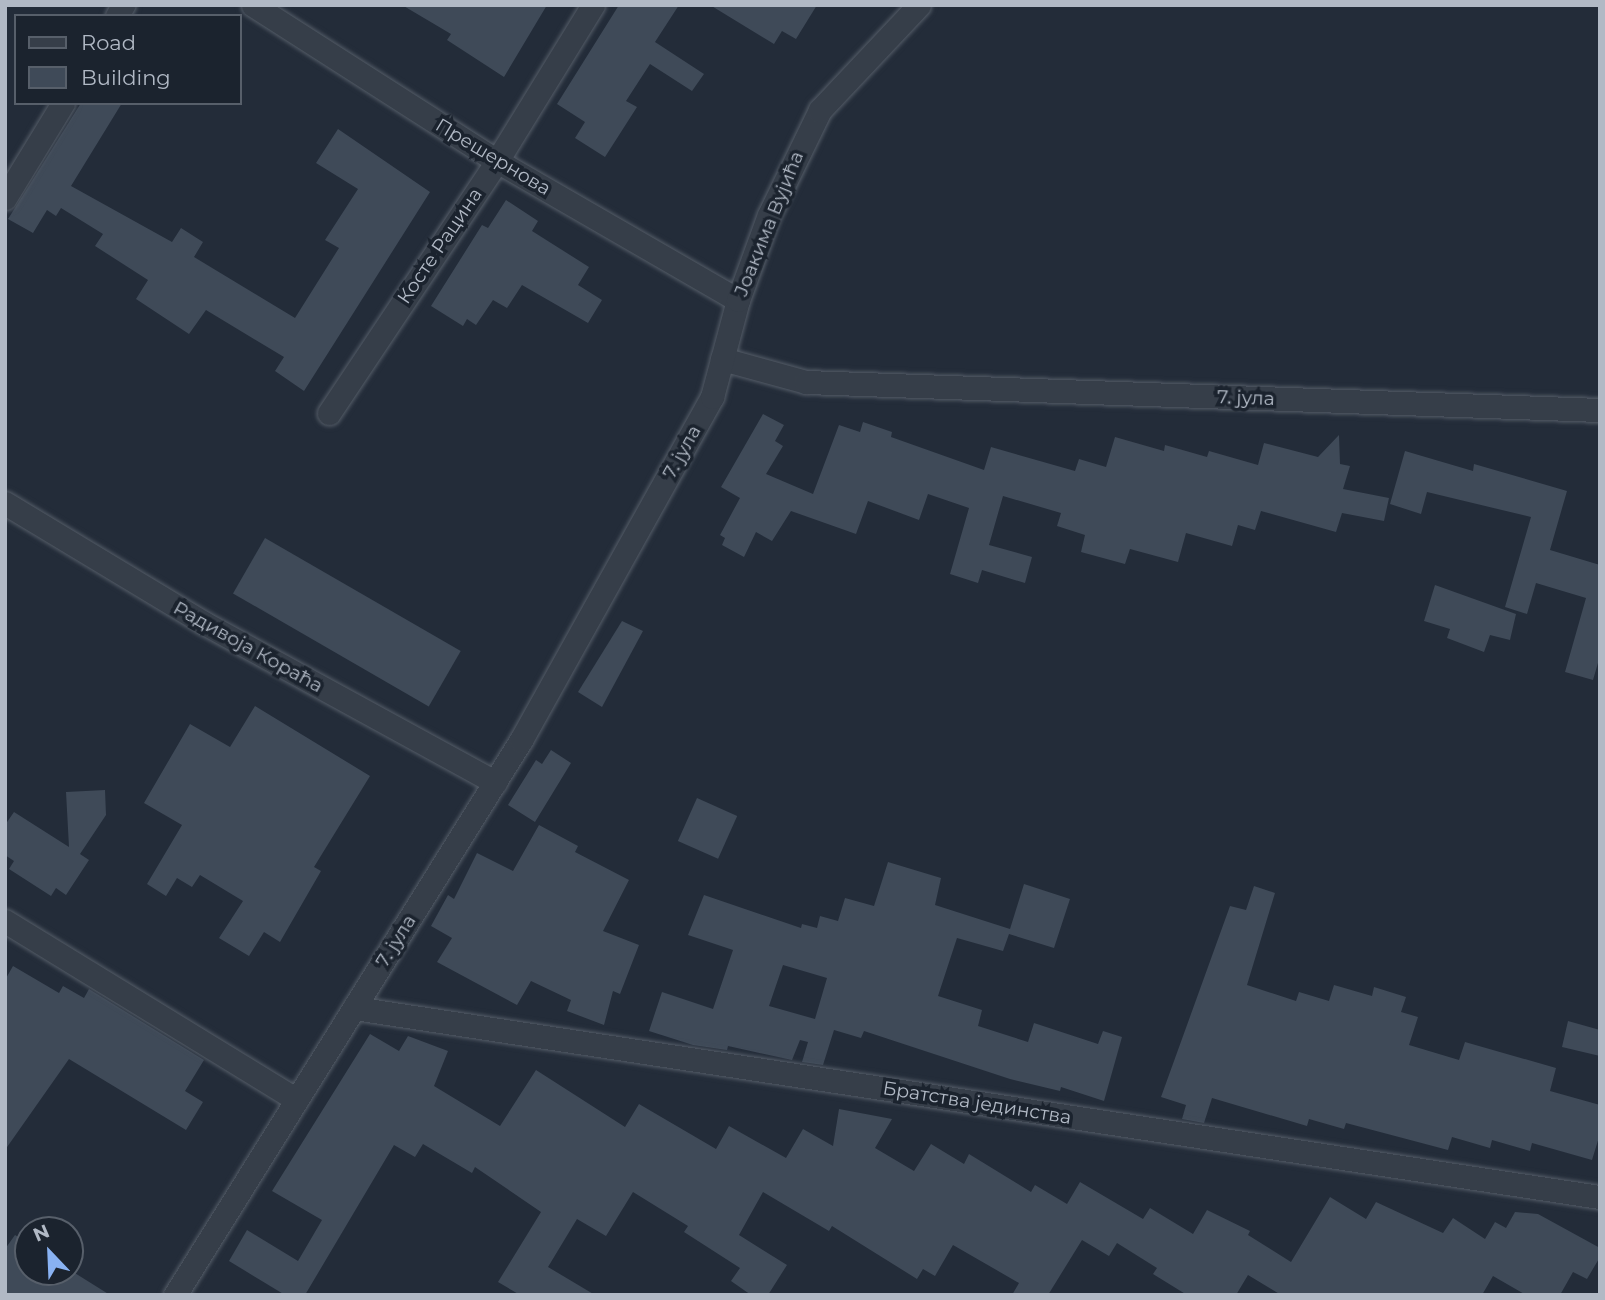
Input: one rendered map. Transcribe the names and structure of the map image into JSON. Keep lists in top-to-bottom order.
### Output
{
  "streets": {
    "street": [
      "Прешернова",
      "Јоакима Вујића",
      "Косте Рацина",
      "7. јула",
      "Радивоја Кораћа",
      "Братства јединства"
    ]
  },
  "crossings": [
    ["Прешернова", "Јоакима Вујића"],
    ["Прешернова", "Косте Рацина"],
    ["Јоакима Вујића", "7. јула"],
    ["7. јула", "Радивоја Кораћа"],
    ["7. јула", "Братства јединства"]
  ],
  "legend": ["Road", "Building"],
  "north": "top left"
}
